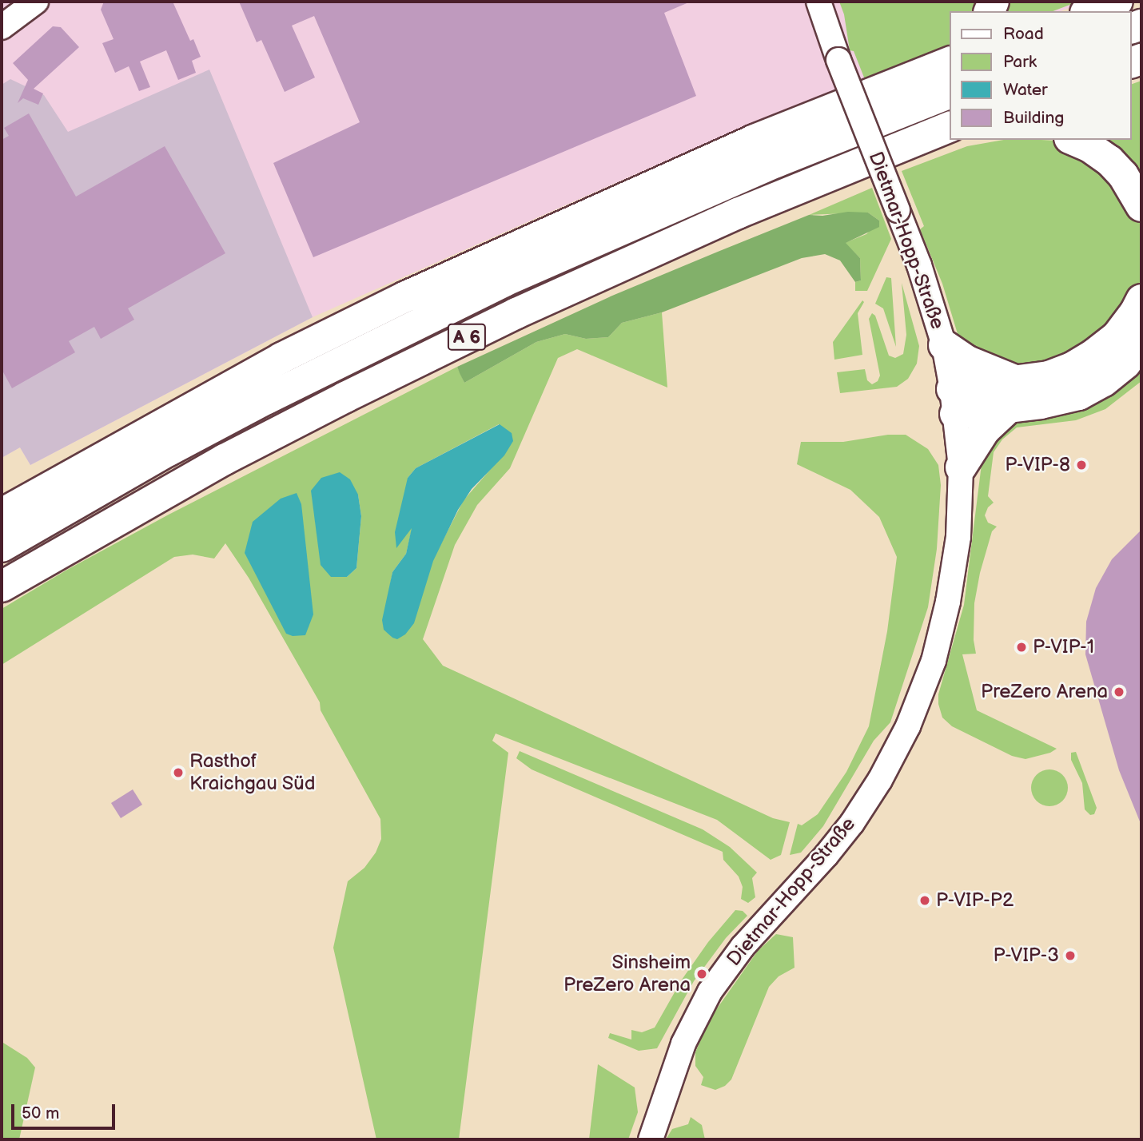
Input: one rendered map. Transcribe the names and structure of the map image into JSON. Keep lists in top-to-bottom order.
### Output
{
  "streets": {
    "highway": ["A 6"],
    "street": ["Dietmar-Hopp-Straße"]
  },
  "places": [
    "P-VIP-8",
    "P-VIP-1",
    "PreZero Arena",
    "Rasthof Kraichgau Süd",
    "P-VIP-P2",
    "P-VIP-3",
    "Sinsheim PreZero Arena"
  ],
  "legend": [
    "Road",
    "Park",
    "Water",
    "Building"
  ],
  "scale_bar": "50 m"
}
